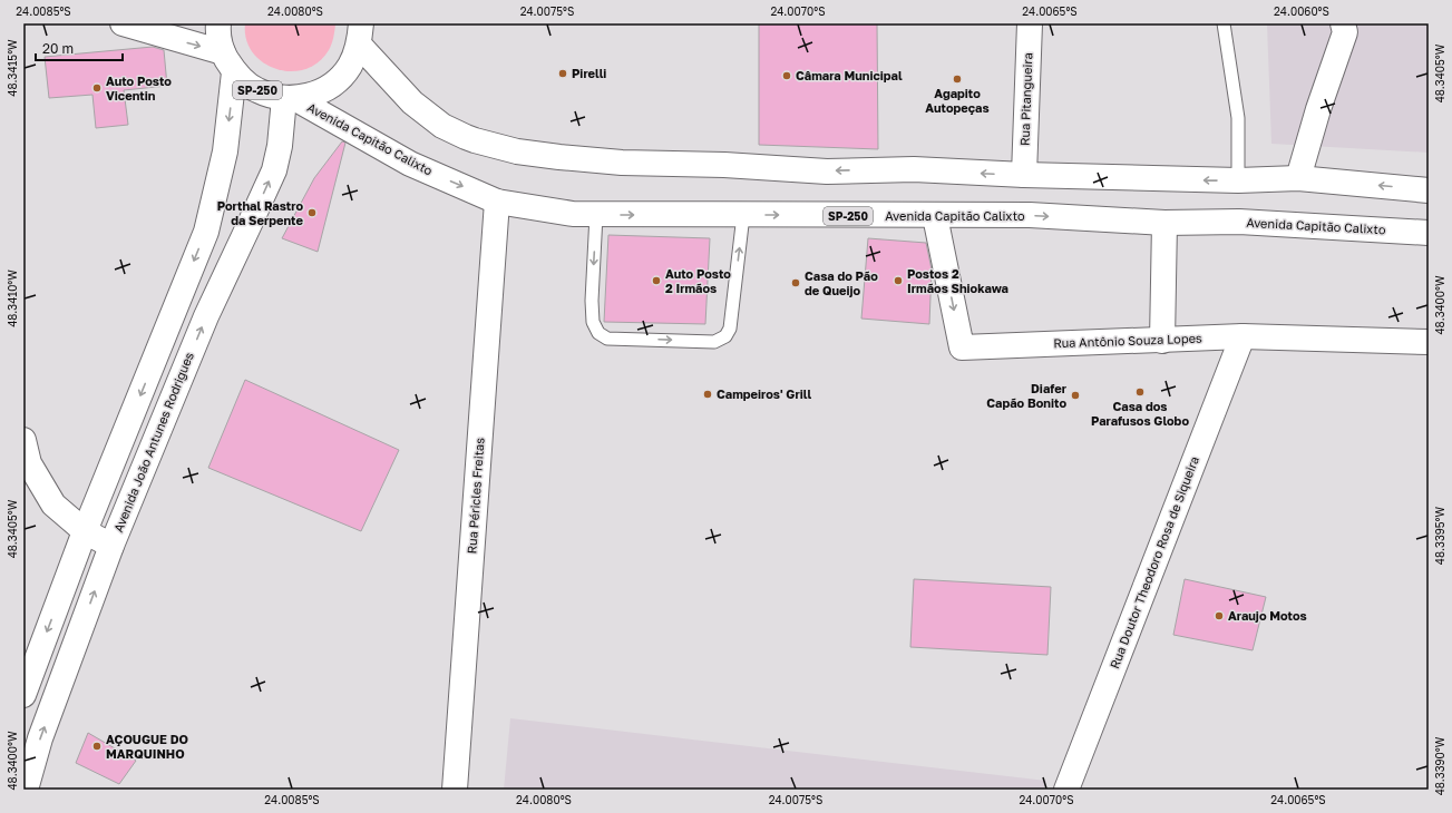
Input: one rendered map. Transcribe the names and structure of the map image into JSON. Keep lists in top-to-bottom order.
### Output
{
  "streets": {
    "street": [
      "SP-250",
      "Rua Pitangueira",
      "Avenida Capitão Calixto",
      "Rua Antônio Souza Lopes",
      "Avenida João Antunes Rodrigues",
      "Rua Péricles Freitas",
      "Rua Doutor Theodoro Rosa de Siqueira"
    ]
  },
  "crossings": [
    ["SP-250", "Rua Pitangueira"],
    ["SP-250", "Avenida Capitão Calixto"],
    ["SP-250", "Avenida João Antunes Rodrigues"],
    ["Avenida Capitão Calixto", "Rua Antônio Souza Lopes"],
    ["Avenida Capitão Calixto", "Avenida João Antunes Rodrigues"],
    ["Avenida Capitão Calixto", "Rua Péricles Freitas"],
    ["Rua Antônio Souza Lopes", "Rua Doutor Theodoro Rosa de Siqueira"]
  ],
  "places": [
    "Pirelli",
    "Câmara Municipal",
    "Agapito Autopeças",
    "Auto Posto Vicentin",
    "Porthal Rastro da Serpente",
    "Auto Posto 2 Irmãos",
    "Postos 2 Irmãos Shiokawa",
    "Casa do Pão de Queijo",
    "Casa dos Parafusos Globo",
    "Campeiros' Grill",
    "Diafer Capão Bonito",
    "Araujo Motos",
    "AÇOUGUE DO MARQUINHO"
  ],
  "scale_bar": "20 m",
  "coordinates": [
    "24.0085°S",
    "24.0080°S",
    "24.0075°S",
    "24.0070°S",
    "24.0065°S",
    "24.0060°S",
    "48.3415°W",
    "48.3405°W",
    "48.3410°W",
    "48.3400°W",
    "48.3395°W",
    "48.3390°W"
  ]
}
